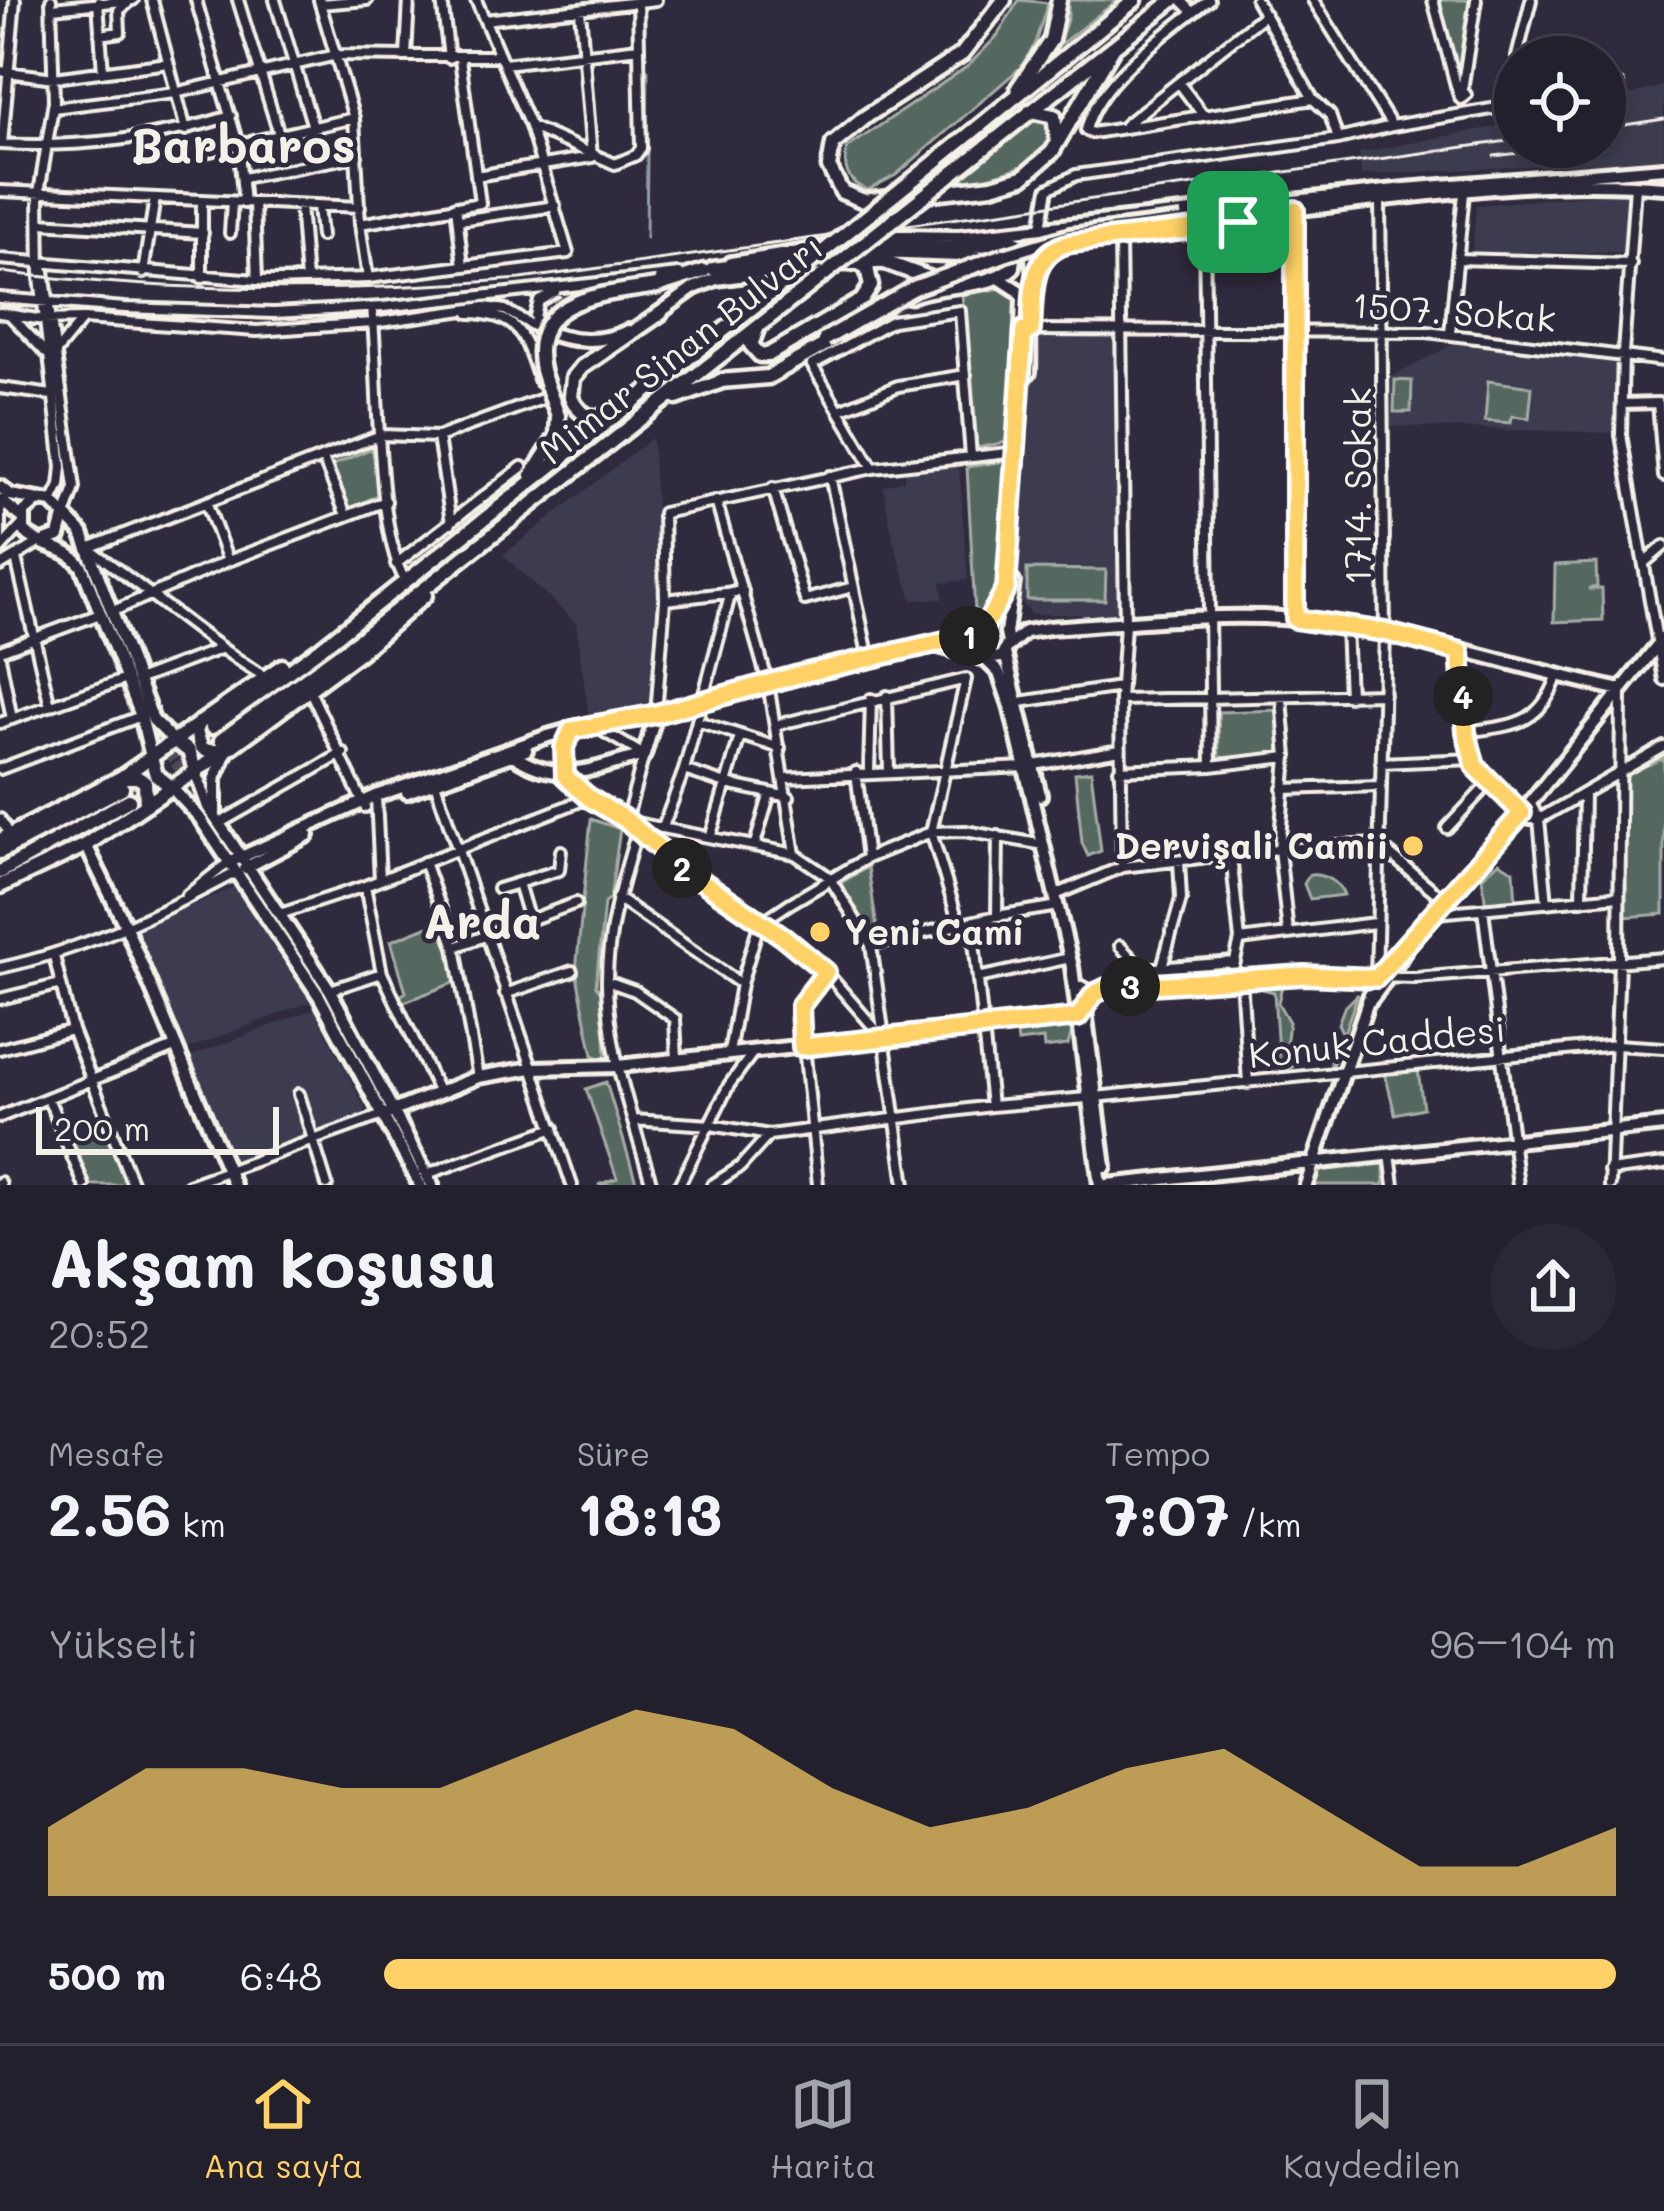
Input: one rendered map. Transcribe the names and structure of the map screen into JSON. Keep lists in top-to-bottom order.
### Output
{
  "streets": {
    "highway": ["Mimar Sinan Bulvarı"],
    "street": ["1507. Sokak", "1714. Sokak", "Konuk Caddesi"]
  },
  "crossings": [
    ["1507. Sokak", "1714. Sokak"]
  ],
  "districts": ["Barbaros", "Arda"],
  "places": ["Dervişali Camii", "Yeni Cami"],
  "scale_bar": "200 m",
  "page": {
    "pins": [
      "1",
      "4",
      "2",
      "3"
    ],
    "scale": "200 m",
    "heading": ["Akşam koşusu", "20:52"],
    "stats": [
      ["Mesafe", "2.56 km"],
      ["Süre", "18:13"],
      ["Tempo", "7:07 /km"]
    ],
    "chart": ["Yükselti", "96–104 m"],
    "list": [
      {
        "name": "500 m",
        "note": "6:48"
      }
    ],
    "tabs": ["Ana sayfa", "Harita", "Kaydedilen"]
  }
}
